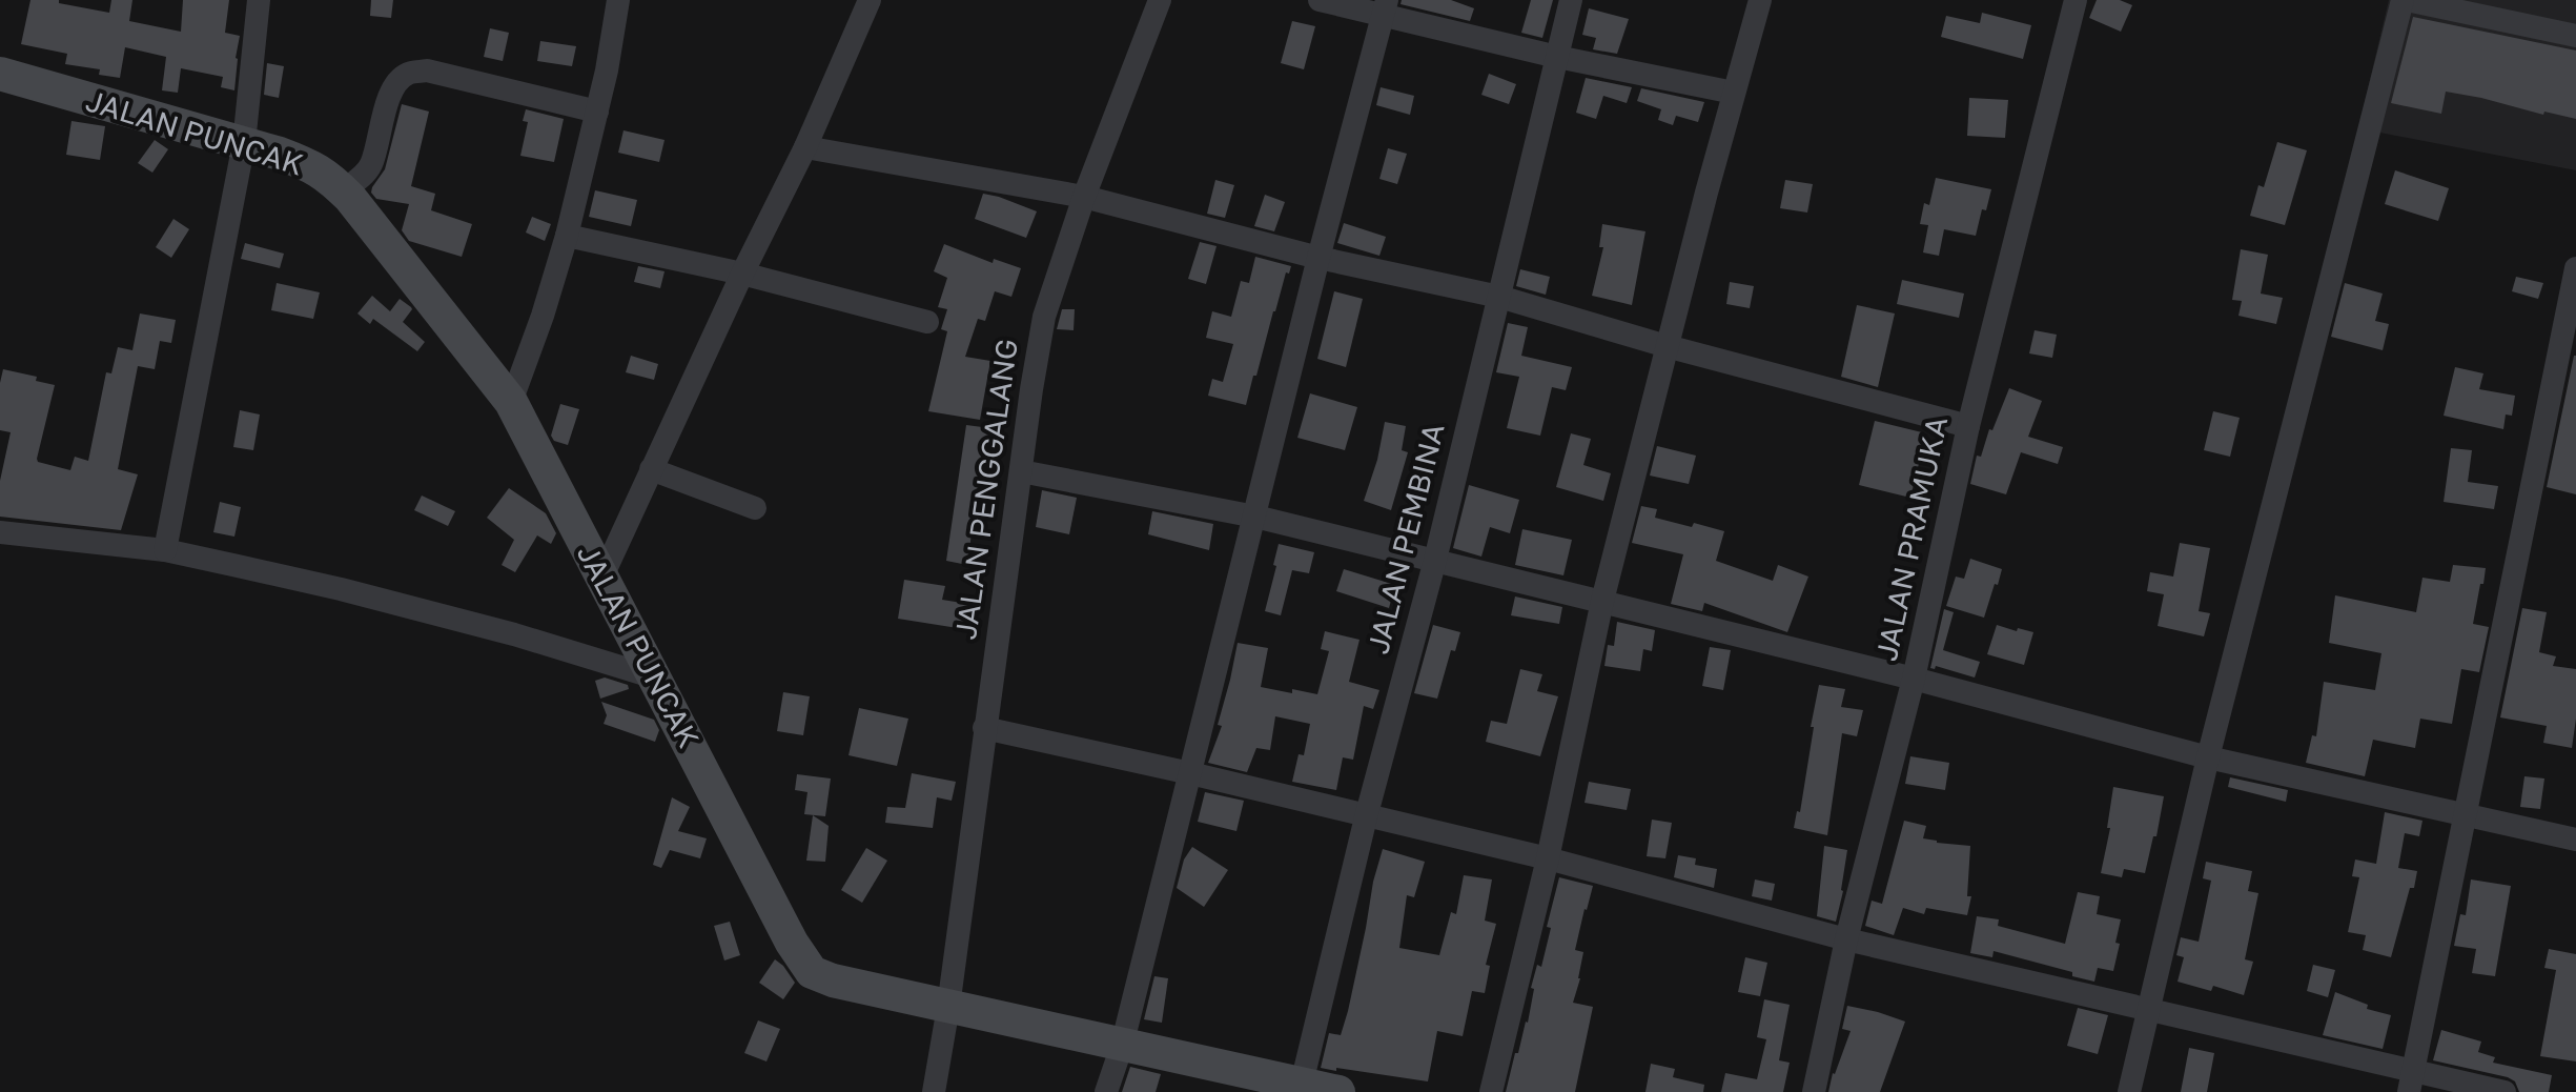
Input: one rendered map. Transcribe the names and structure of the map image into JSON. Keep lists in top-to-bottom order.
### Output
{
  "streets": {
    "street": [
      "JALAN PUNCAK",
      "JALAN PENGGALANG",
      "JALAN PEMBINA",
      "JALAN PRAMUKA"
    ]
  },
  "crossings": [
    ["JALAN PUNCAK", "JALAN PENGGALANG"],
    ["JALAN PUNCAK", "JALAN PEMBINA"]
  ]
}
